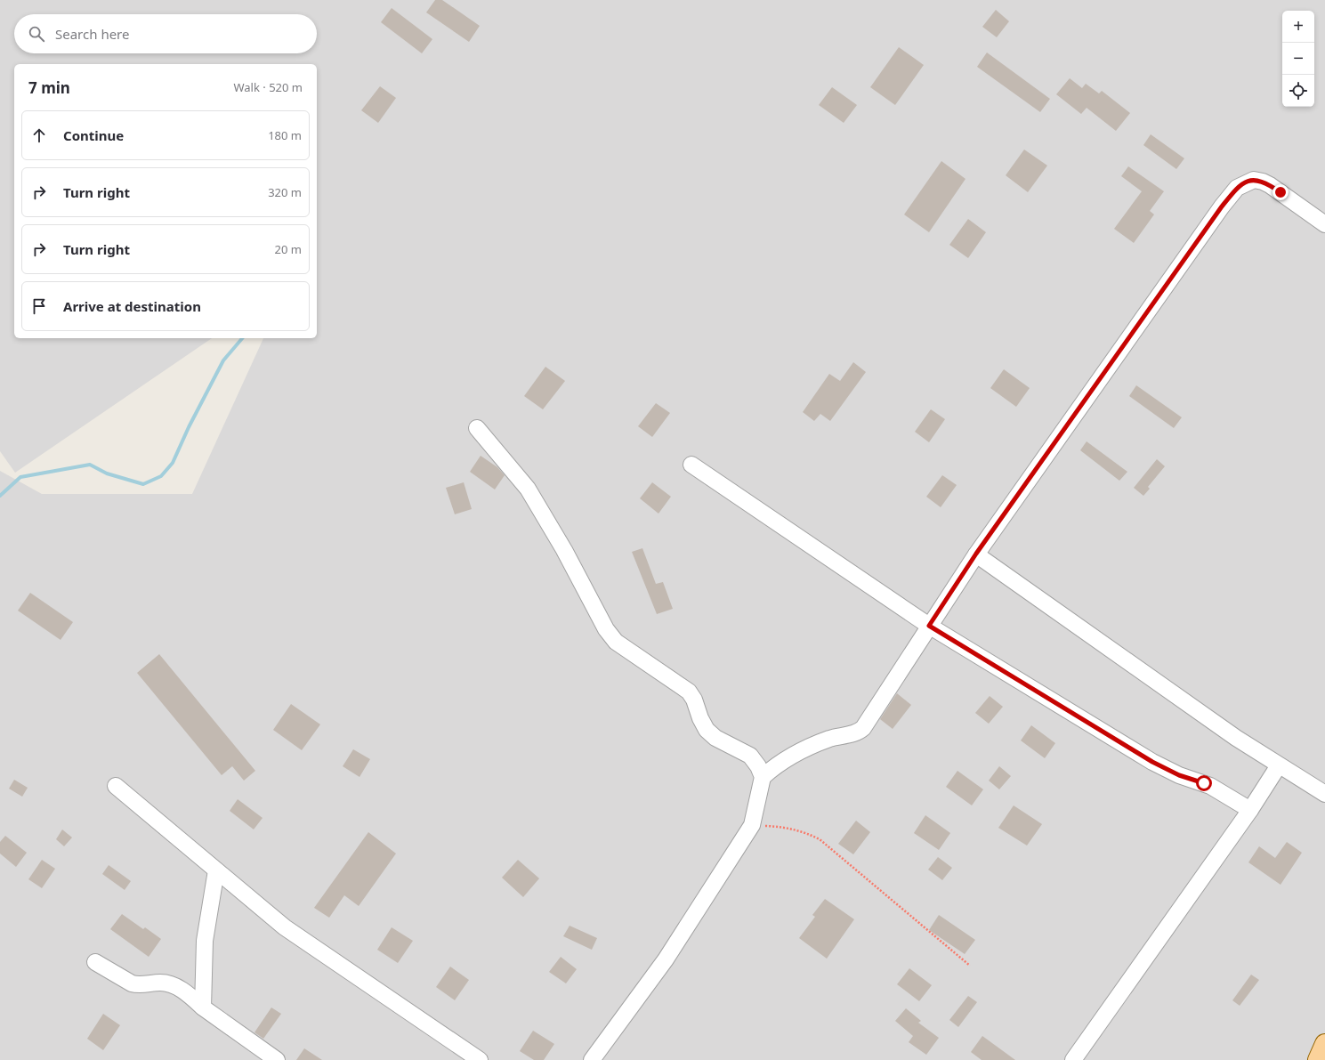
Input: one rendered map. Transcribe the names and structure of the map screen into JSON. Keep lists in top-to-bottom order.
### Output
{
  "page": {
    "map_buttons": ["+", "−"],
    "search": "Search here",
    "heading": ["7 min", "Walk · 520 m"],
    "list": [
      ["Continue", "180 m"],
      ["Turn right", "320 m"],
      ["Turn right", "20 m"],
      "Arrive at destination"
    ]
  }
}
